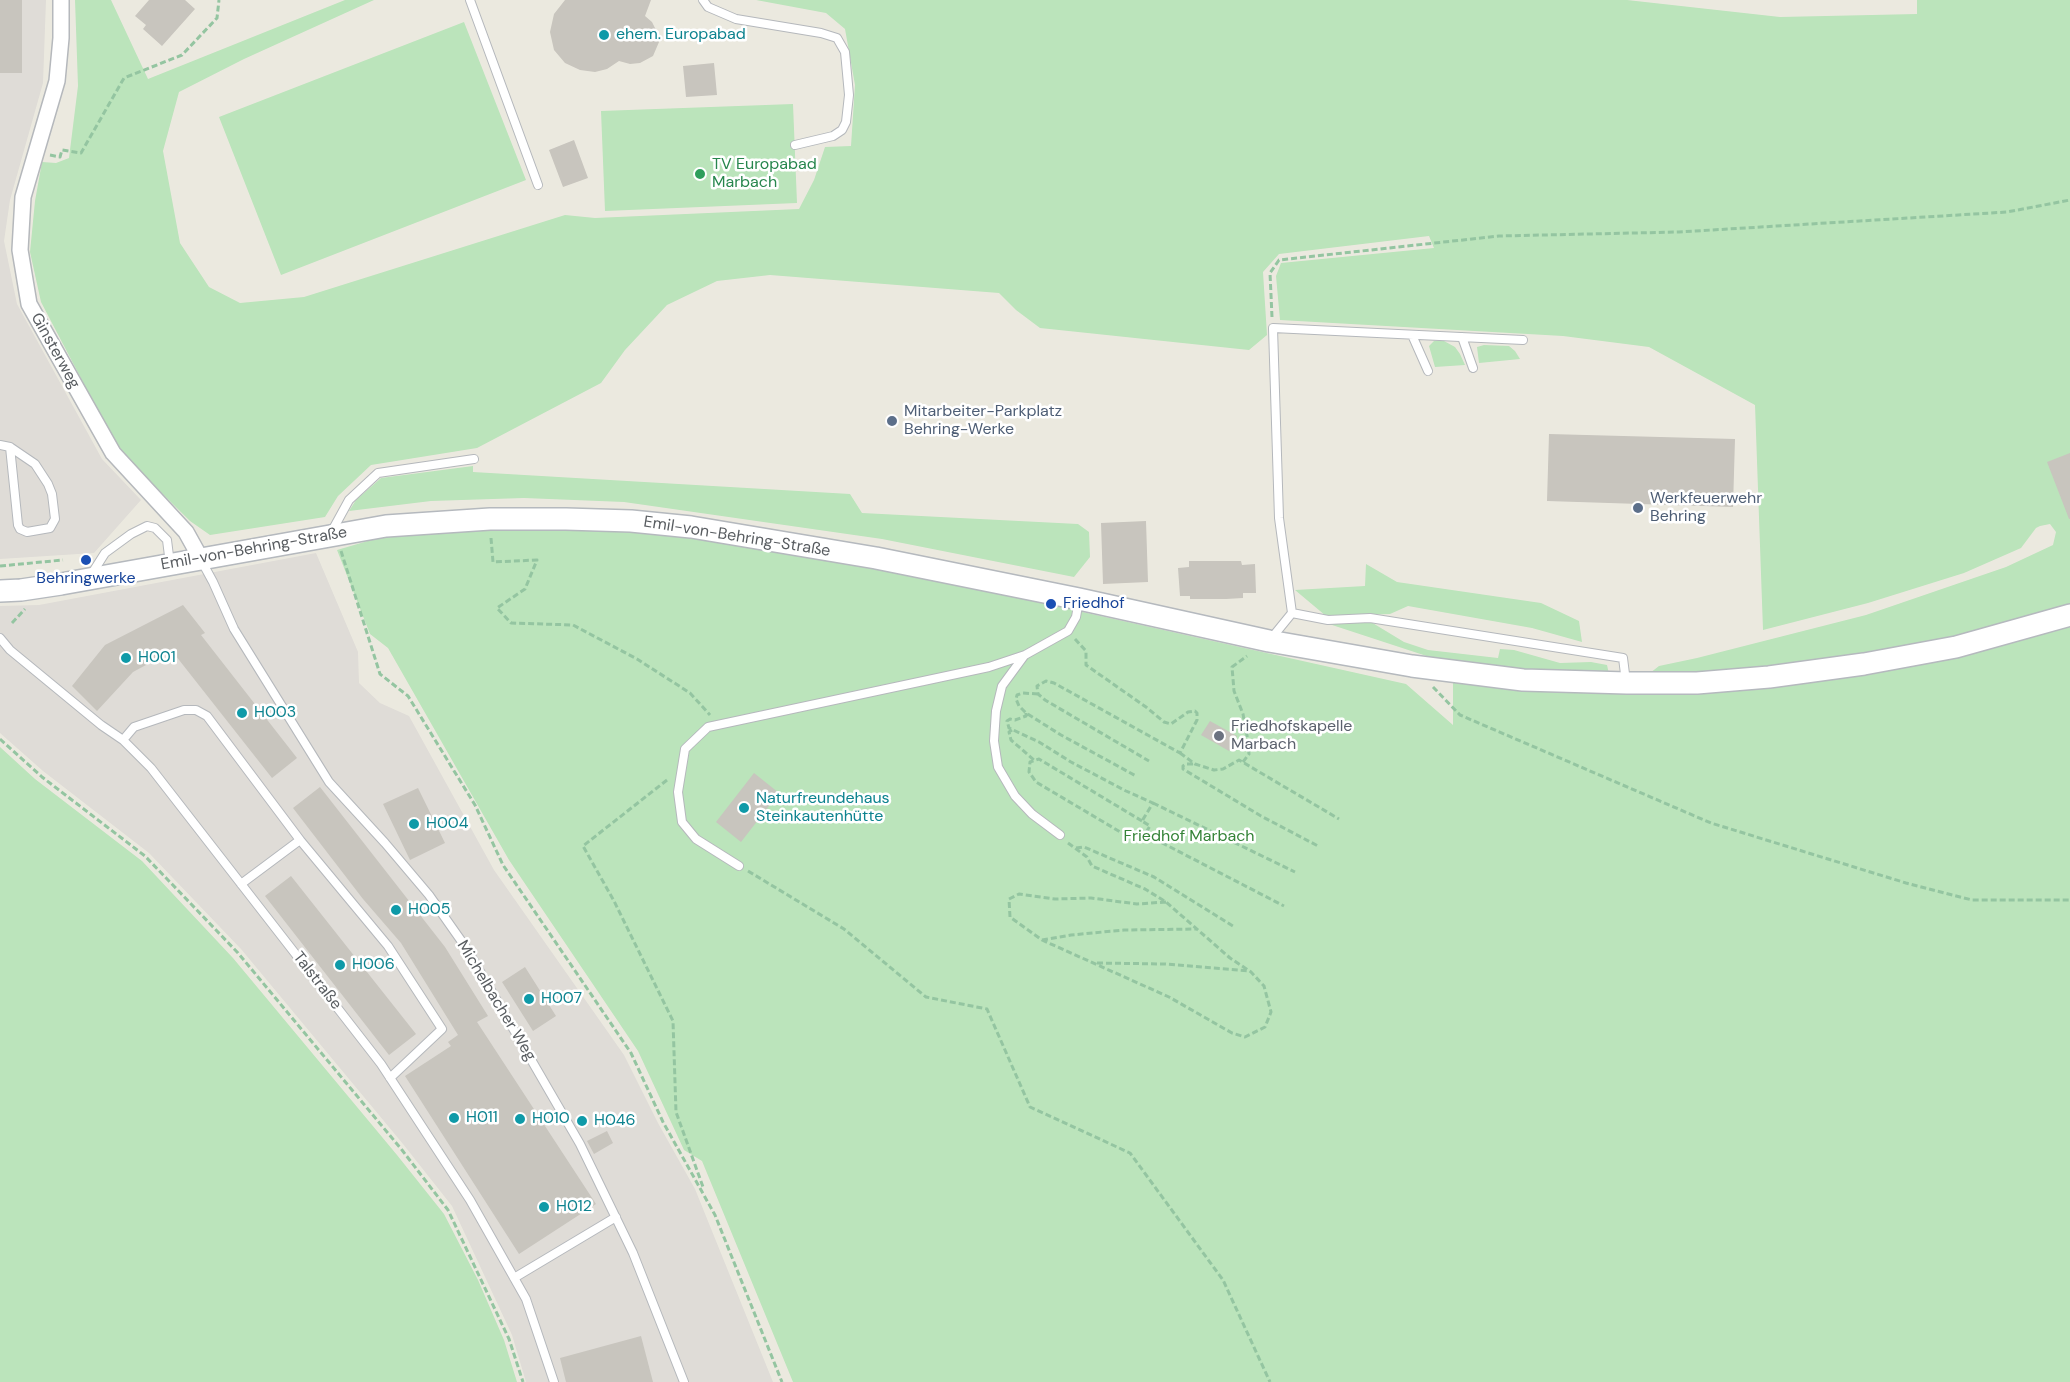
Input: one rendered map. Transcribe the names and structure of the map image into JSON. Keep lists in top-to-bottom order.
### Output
{
  "streets": {
    "main road": ["Emil-von-Behring-Straße"],
    "street": ["Ginsterweg"],
    "lane": ["Talstraße", "Michelbacher Weg"]
  },
  "crossings": [
    ["Ginsterweg", "Emil-von-Behring-Straße"],
    ["Ginsterweg", "Michelbacher Weg"],
    ["Emil-von-Behring-Straße", "Michelbacher Weg"]
  ],
  "parks": ["Friedhof Marbach"],
  "places": [
    "ehem. Europabad",
    "TV Europabad Marbach",
    "Mitarbeiter-Parkplatz Behring-Werke",
    "Werkfeuerwehr Behring",
    "Behringwerke",
    "Friedhof",
    "H001",
    "H003",
    "Friedhofskapelle Marbach",
    "Naturfreundehaus Steinkautenhütte",
    "H004",
    "H005",
    "H006",
    "H007",
    "H011",
    "H010",
    "H046",
    "H012"
  ]
}
